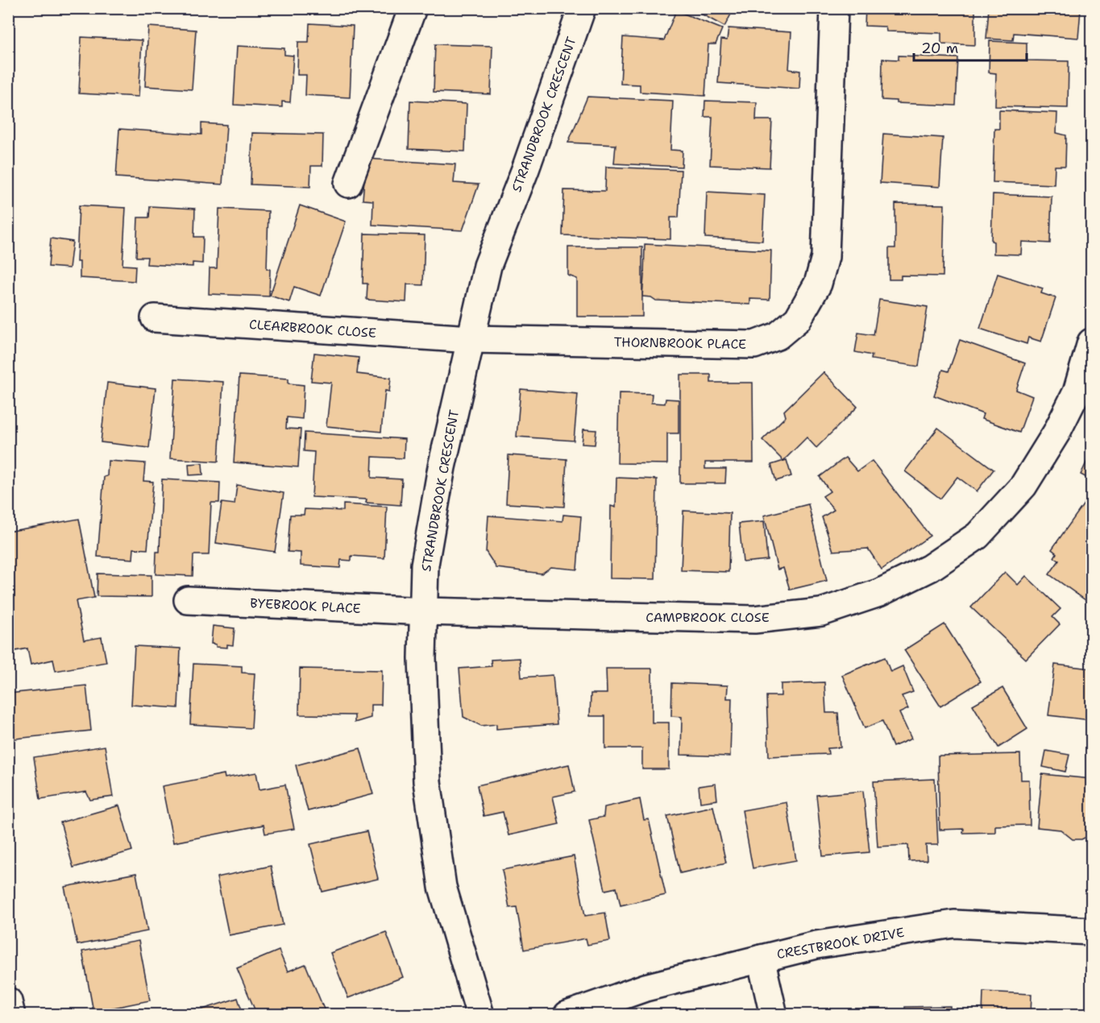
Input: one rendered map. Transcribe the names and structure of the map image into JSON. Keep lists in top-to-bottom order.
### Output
{
  "streets": {
    "street": [
      "STRANDBROOK CRESCENT",
      "CLEARBROOK CLOSE",
      "THORNBROOK PLACE",
      "BYEBROOK PLACE",
      "CAMPBROOK CLOSE",
      "CRESTBROOK DRIVE"
    ]
  },
  "crossings": [
    ["STRANDBROOK CRESCENT", "CLEARBROOK CLOSE"],
    ["STRANDBROOK CRESCENT", "THORNBROOK PLACE"],
    ["STRANDBROOK CRESCENT", "BYEBROOK PLACE"],
    ["STRANDBROOK CRESCENT", "CAMPBROOK CLOSE"],
    ["CLEARBROOK CLOSE", "THORNBROOK PLACE"],
    ["BYEBROOK PLACE", "CAMPBROOK CLOSE"]
  ],
  "scale_bar": "20 m"
}
